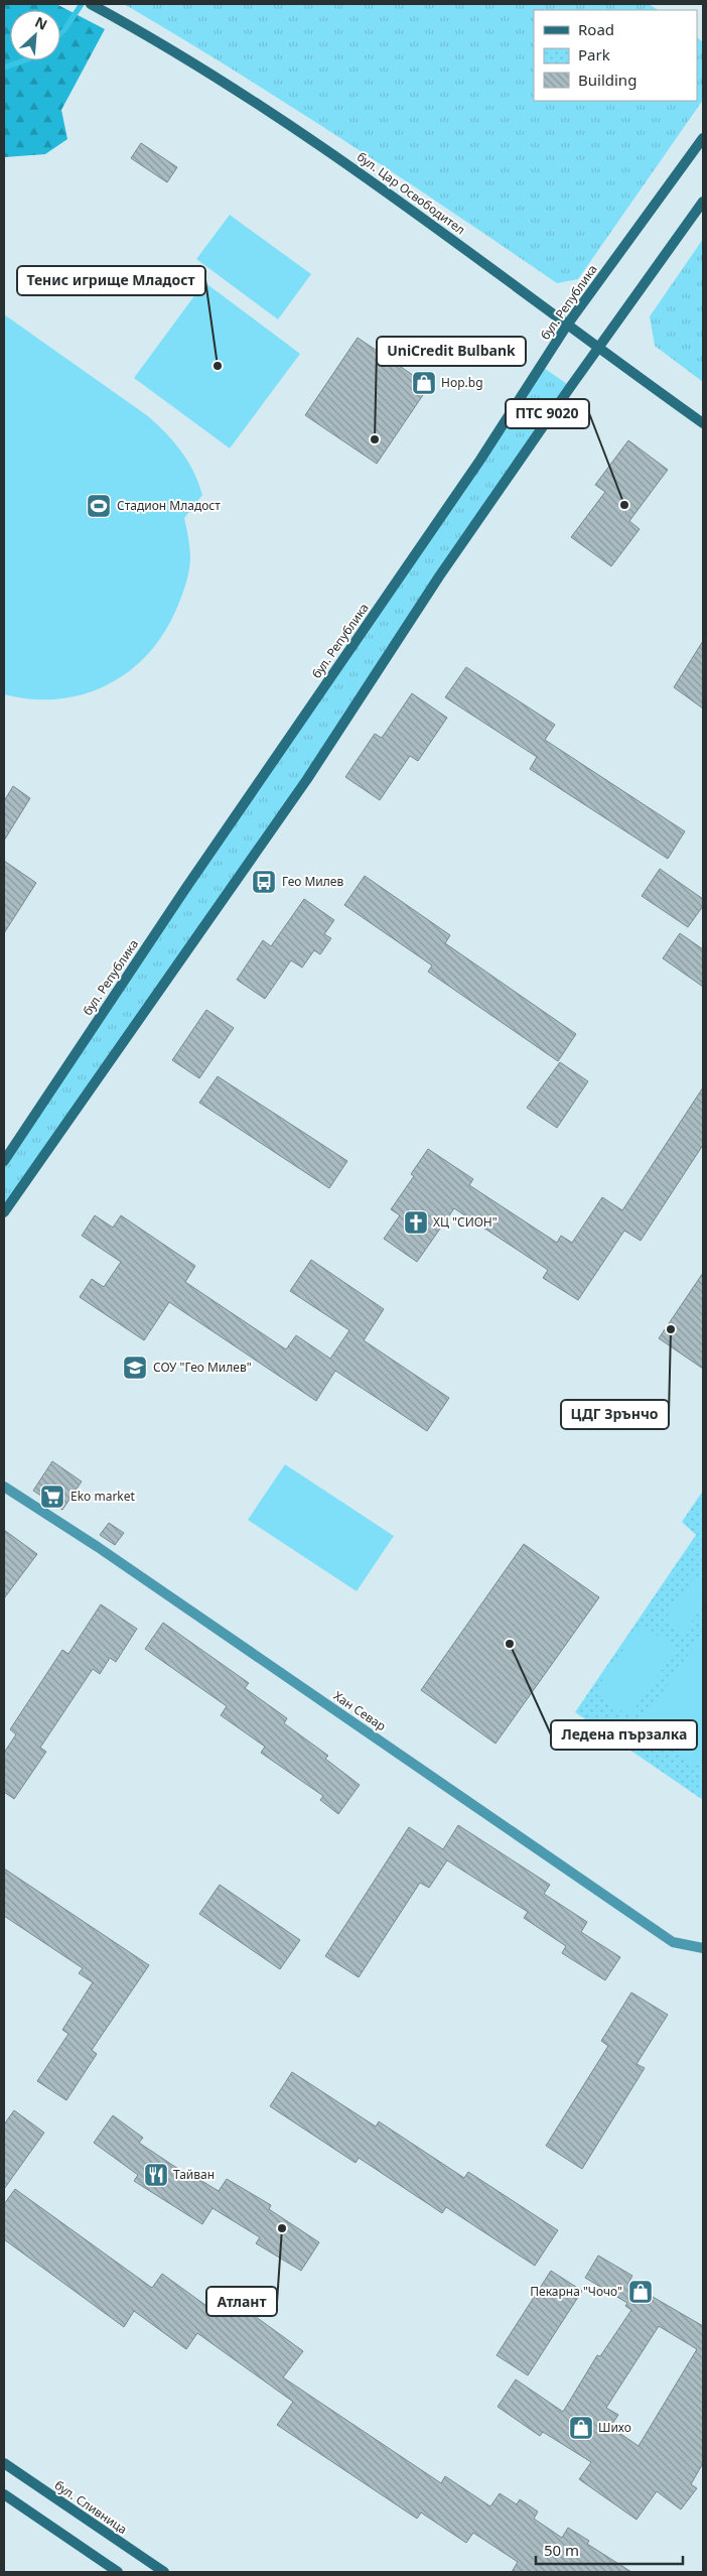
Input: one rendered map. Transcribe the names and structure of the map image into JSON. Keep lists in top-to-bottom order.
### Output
{
  "streets": {
    "street": [
      "бул. Цар Освободител",
      "бул. Република",
      "Хан Севар",
      "бул. Сливница"
    ]
  },
  "crossings": [
    ["бул. Цар Освободител", "бул. Република"]
  ],
  "places": {
    "other": [
      "Тенис игрище Младост",
      "UniCredit Bulbank",
      "ПТС 9020",
      "ЦДГ Зрънчо",
      "Ледена пързалка",
      "Атлант"
    ],
    "shop": ["Hop.bg", "Пекарна \"Чочо\"", "Шихо"],
    "sports": ["Стадион Младост"],
    "bus stop": ["Гео Милев"],
    "church": ["ХЦ \"СИОН\""],
    "school or university": ["СОУ \"Гео Милев\""],
    "supermarket": ["Eko market"],
    "restaurant": ["Тайван"]
  },
  "legend": ["Road", "Park", "Building"],
  "scale_bar": "50 m",
  "north": "top right"
}
